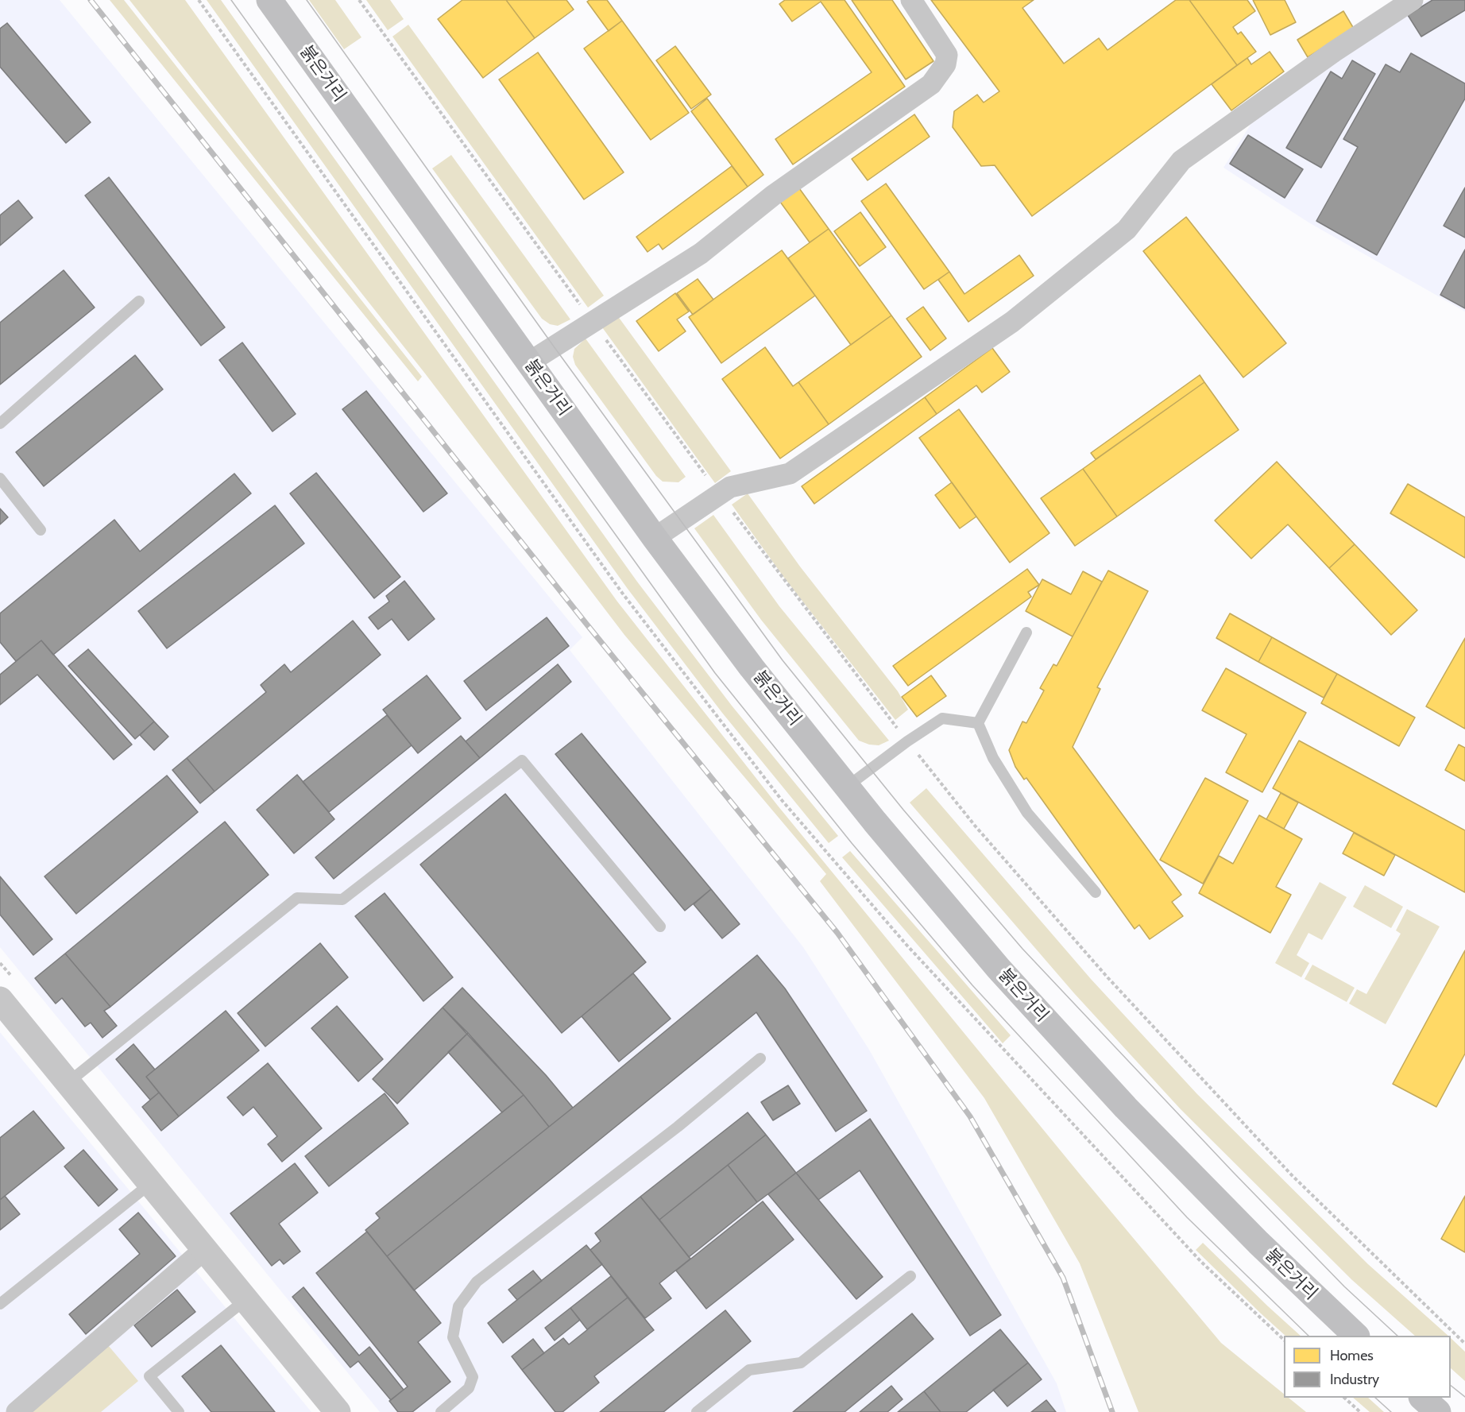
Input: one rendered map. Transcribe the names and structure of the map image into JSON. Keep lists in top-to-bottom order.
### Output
{
  "streets": {
    "main road": ["붉은거리"]
  },
  "legend": ["Homes", "Industry"]
}
